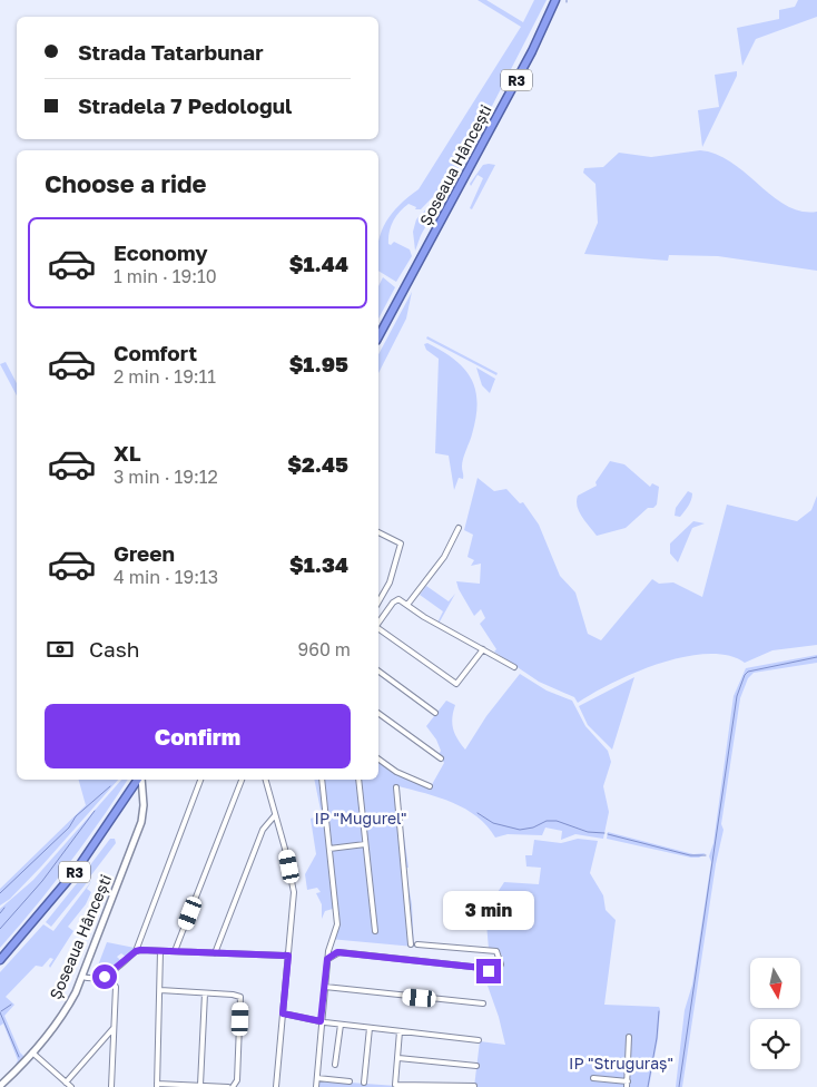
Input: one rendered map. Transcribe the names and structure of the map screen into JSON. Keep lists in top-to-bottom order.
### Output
{
  "streets": {
    "highway": ["R3", "Șoseaua Hâncești"]
  },
  "parks": ["IP \"Mugurel\"", "IP \"Struguraș\""],
  "north": "bottom",
  "page": {
    "banner": ["Strada Tatarbunar", "Stradela 7 Pedologul"],
    "heading": "Choose a ride",
    "list": [
      {
        "name": "Economy",
        "note": "1 min · 19:10",
        "value": "$1.44"
      },
      {
        "name": "Comfort",
        "note": "2 min · 19:11",
        "value": "$1.95"
      },
      {
        "name": "XL",
        "note": "3 min · 19:12",
        "value": "$2.45"
      },
      {
        "name": "Green",
        "note": "4 min · 19:13",
        "value": "$1.34"
      }
    ],
    "pay": ["Cash", "960 m"],
    "buttons": "Confirm",
    "bubble": "3 min"
  }
}
